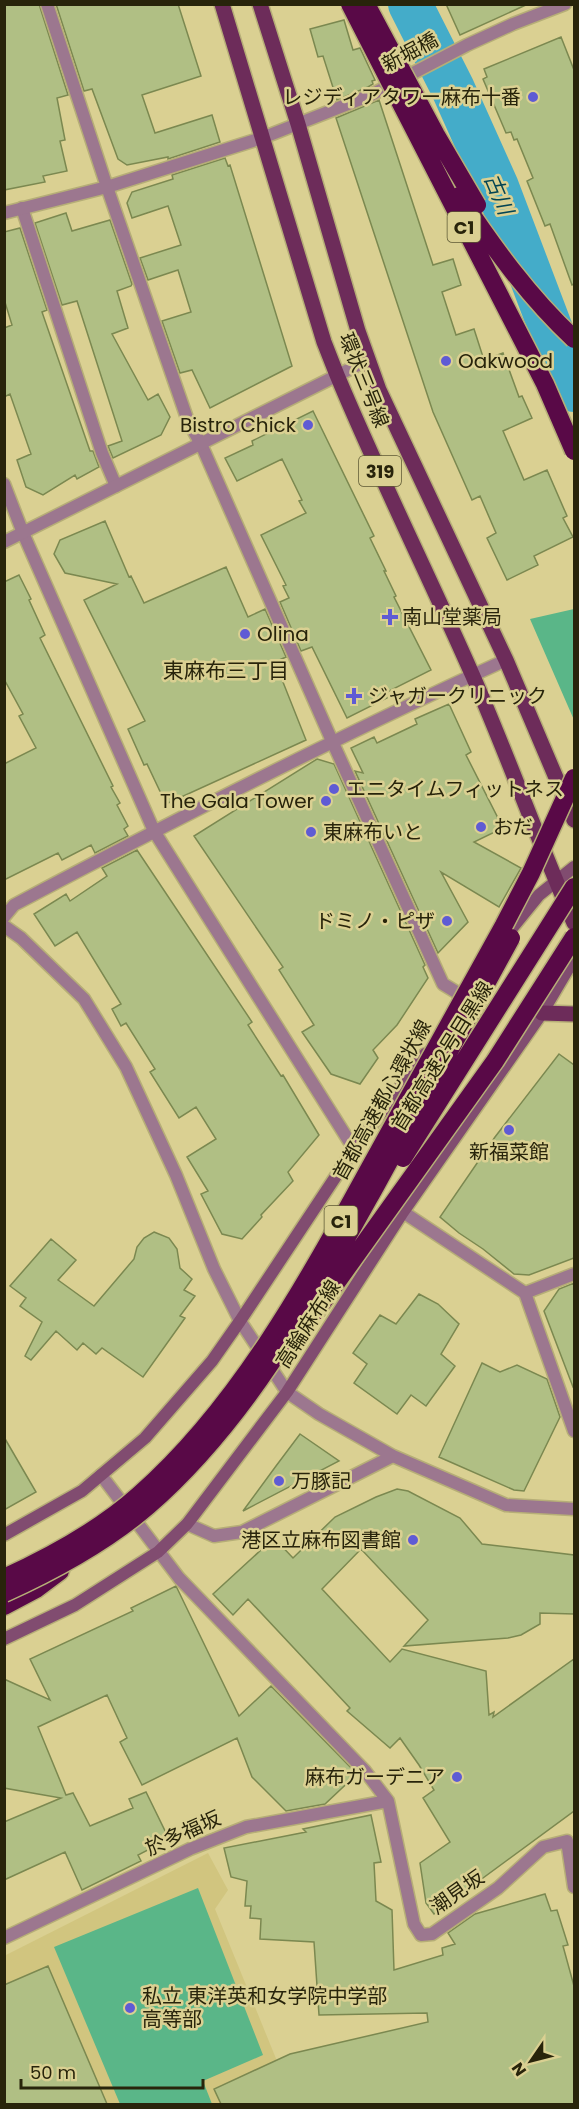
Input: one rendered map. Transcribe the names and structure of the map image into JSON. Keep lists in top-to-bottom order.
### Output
{
  "streets": {
    "highway": ["C1", "首都高速2号目黒線", "首都高速都心環状線"],
    "main road": ["環状三号線", "319", "高輪麻布線"],
    "street": ["新堀橋", "於多福坂", "潮見坂"]
  },
  "crossings": [
    ["新堀橋", "環状三号線"],
    ["首都高速2号目黒線", "首都高速都心環状線"],
    ["於多福坂", "潮見坂"]
  ],
  "districts": ["東麻布三丁目"],
  "water": ["古川"],
  "places": {
    "other": [
      "レジディアタワー麻布十番",
      "Oakwood",
      "Bistro Chick",
      "Olina",
      "エニタイムフィットネス",
      "The Gala Tower",
      "おだ",
      "東麻布いと",
      "ドミノ・ピザ",
      "新福菜館",
      "万豚記",
      "港区立麻布図書館",
      "麻布ガーデニア",
      "私立 東洋英和女学院中学部 高等部"
    ],
    "health": ["南山堂薬局", "ジャガークリニック"]
  },
  "scale_bar": "50 m",
  "north": "bottom left"
}
